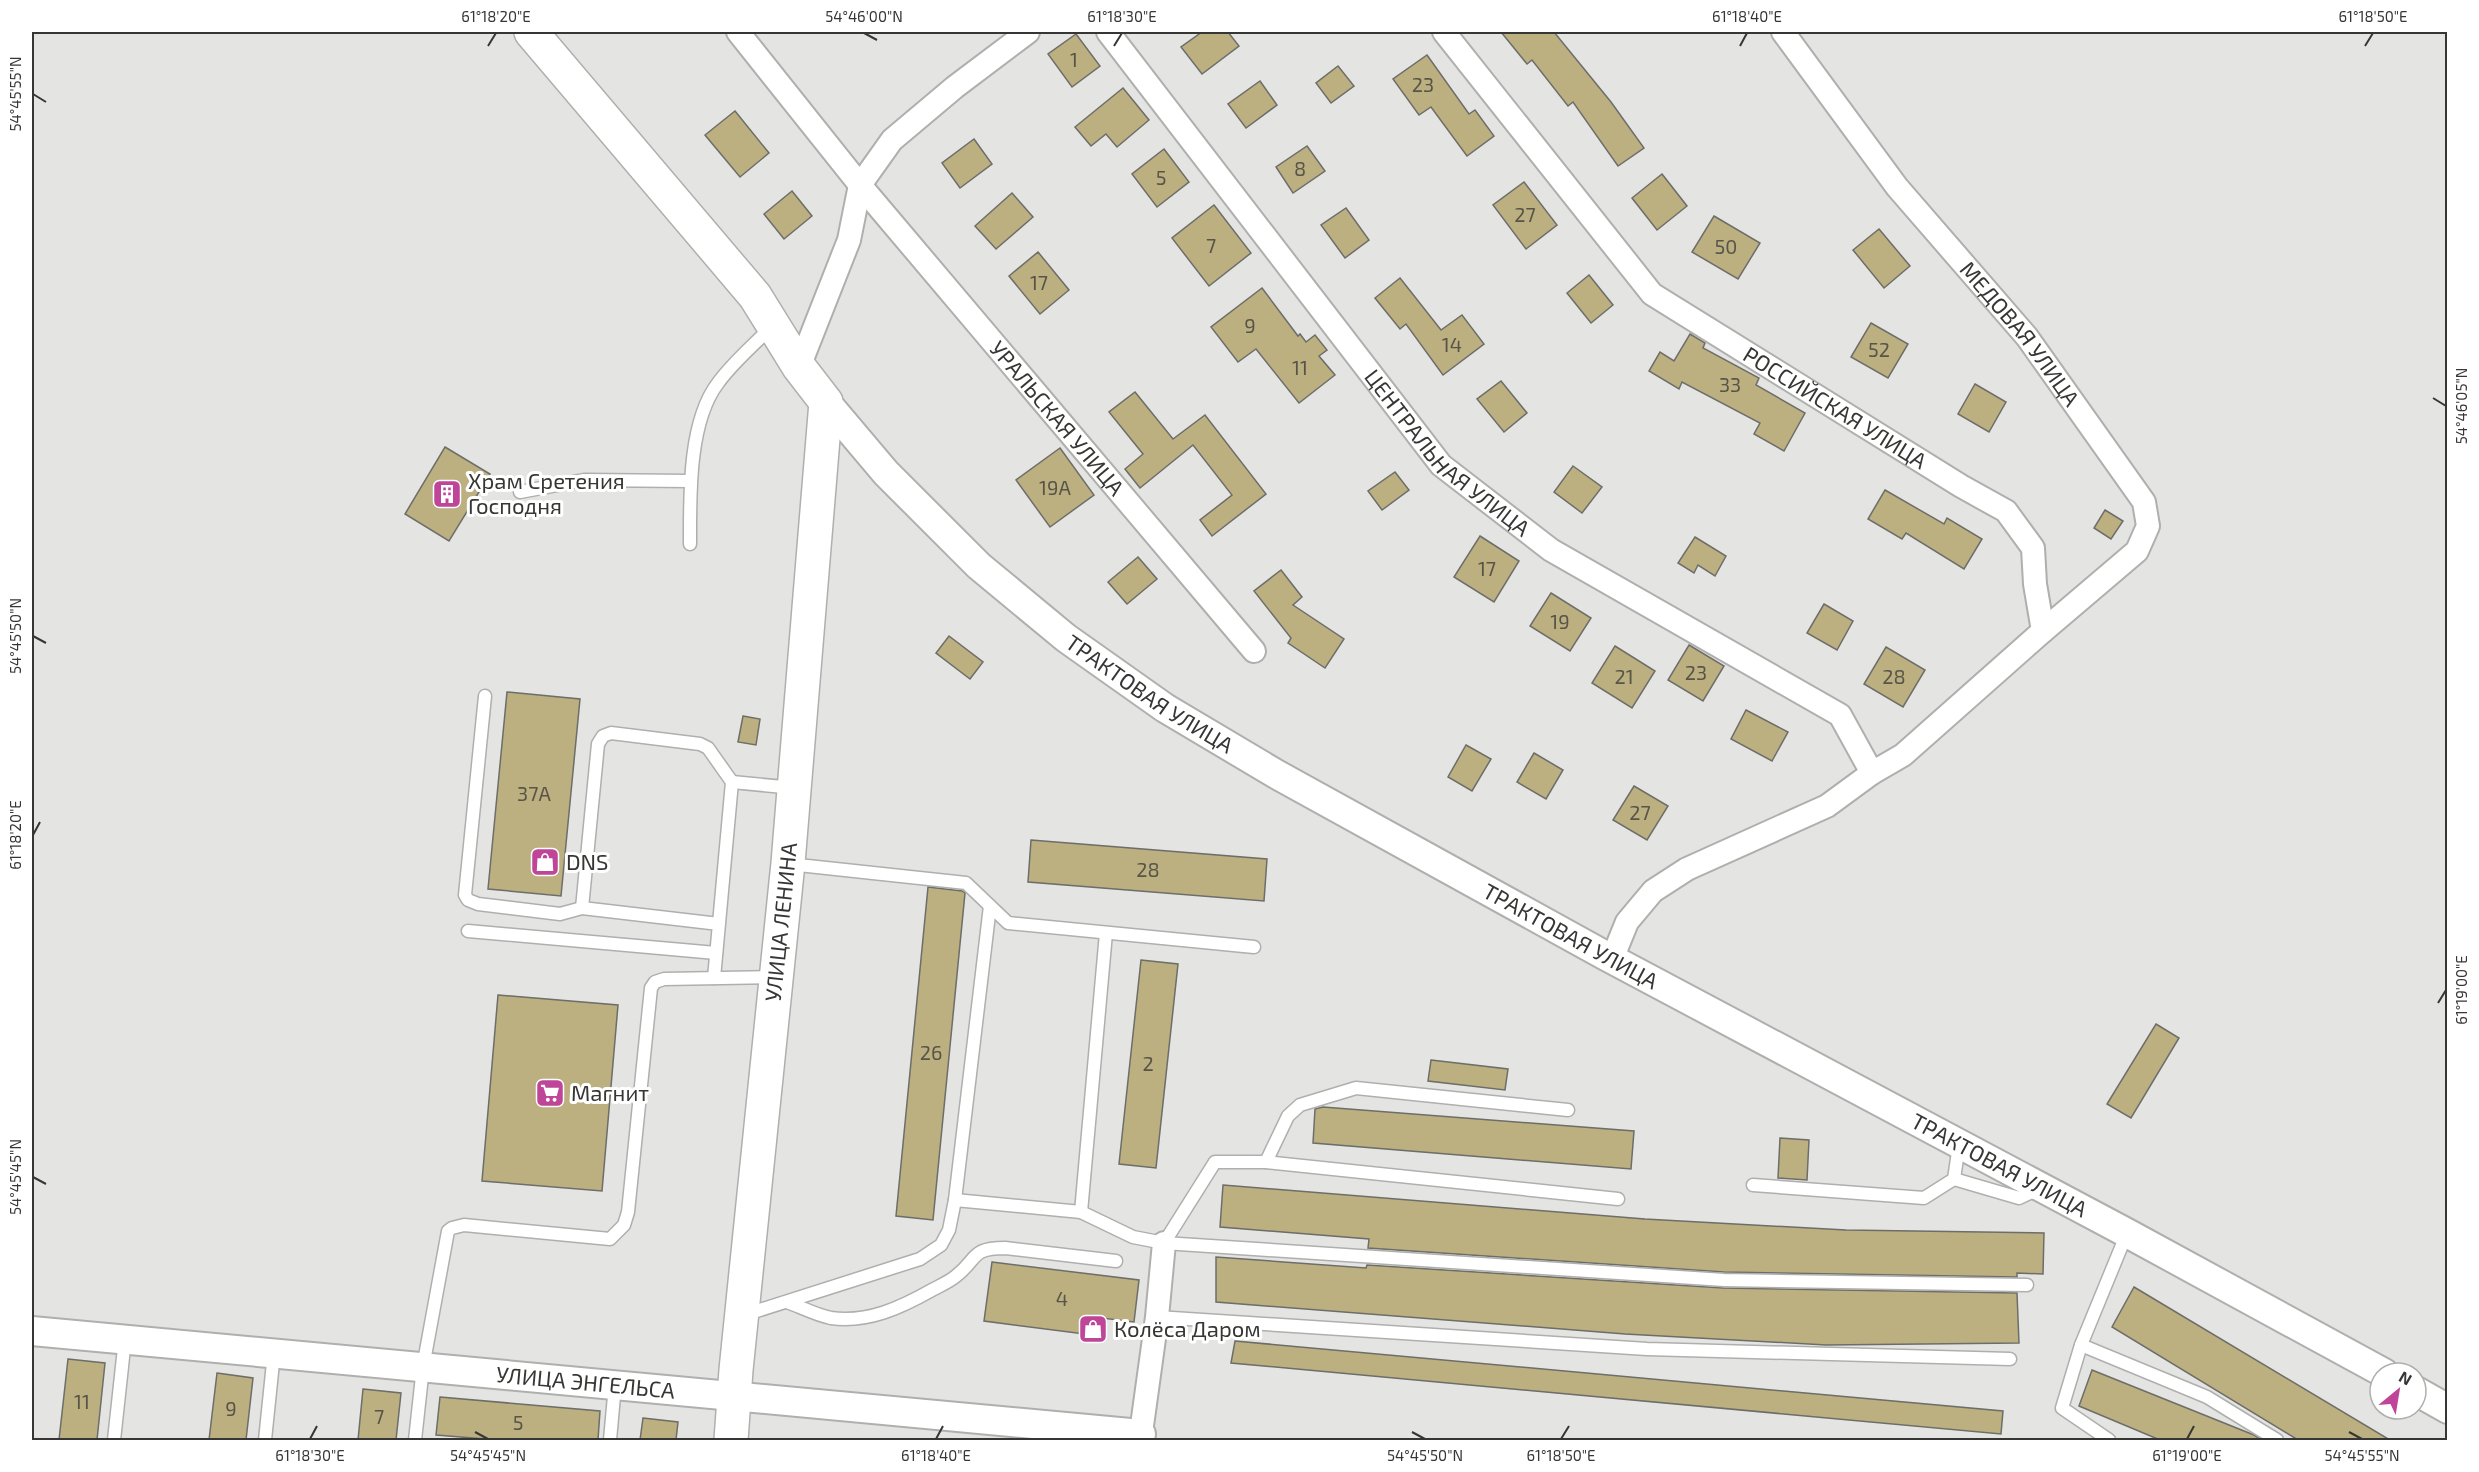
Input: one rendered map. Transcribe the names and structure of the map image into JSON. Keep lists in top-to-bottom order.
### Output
{
  "streets": {
    "main road": ["УЛИЦА ЛЕНИНА"],
    "street": [
      "МЕДОВАЯ УЛИЦА",
      "РОССИЙСКАЯ УЛИЦА",
      "УРАЛЬСКАЯ УЛИЦА",
      "ЦЕНТРАЛЬНАЯ УЛИЦА",
      "ТРАКТОВАЯ УЛИЦА",
      "УЛИЦА ЭНГЕЛЬСА"
    ]
  },
  "crossings": [
    ["МЕДОВАЯ УЛИЦА", "РОССИЙСКАЯ УЛИЦА"],
    ["ТРАКТОВАЯ УЛИЦА", "УЛИЦА ЛЕНИНА"],
    ["УЛИЦА ЛЕНИНА", "УЛИЦА ЭНГЕЛЬСА"]
  ],
  "places": {
    "building": ["Храм Сретения Господня"],
    "shop": ["DNS", "Колёса Даром"],
    "supermarket": ["Магнит"]
  },
  "house_numbers": [
    "1",
    "23",
    "8",
    "5",
    "27",
    "7",
    "50",
    "17",
    "9",
    "14",
    "52",
    "11",
    "33",
    "19А",
    "17",
    "19",
    "23",
    "21",
    "28",
    "37А",
    "27",
    "28",
    "26",
    "2",
    "4",
    "11",
    "9",
    "7",
    "5"
  ],
  "north": "top right",
  "coordinates": [
    "61°18'20\"E",
    "54°46'00\"N",
    "61°18'30\"E",
    "61°18'40\"E",
    "61°18'50\"E",
    "54°45'55\"N",
    "54°46'05\"N",
    "54°45'50\"N",
    "61°19'00\"E",
    "54°45'45\"N"
  ]
}
